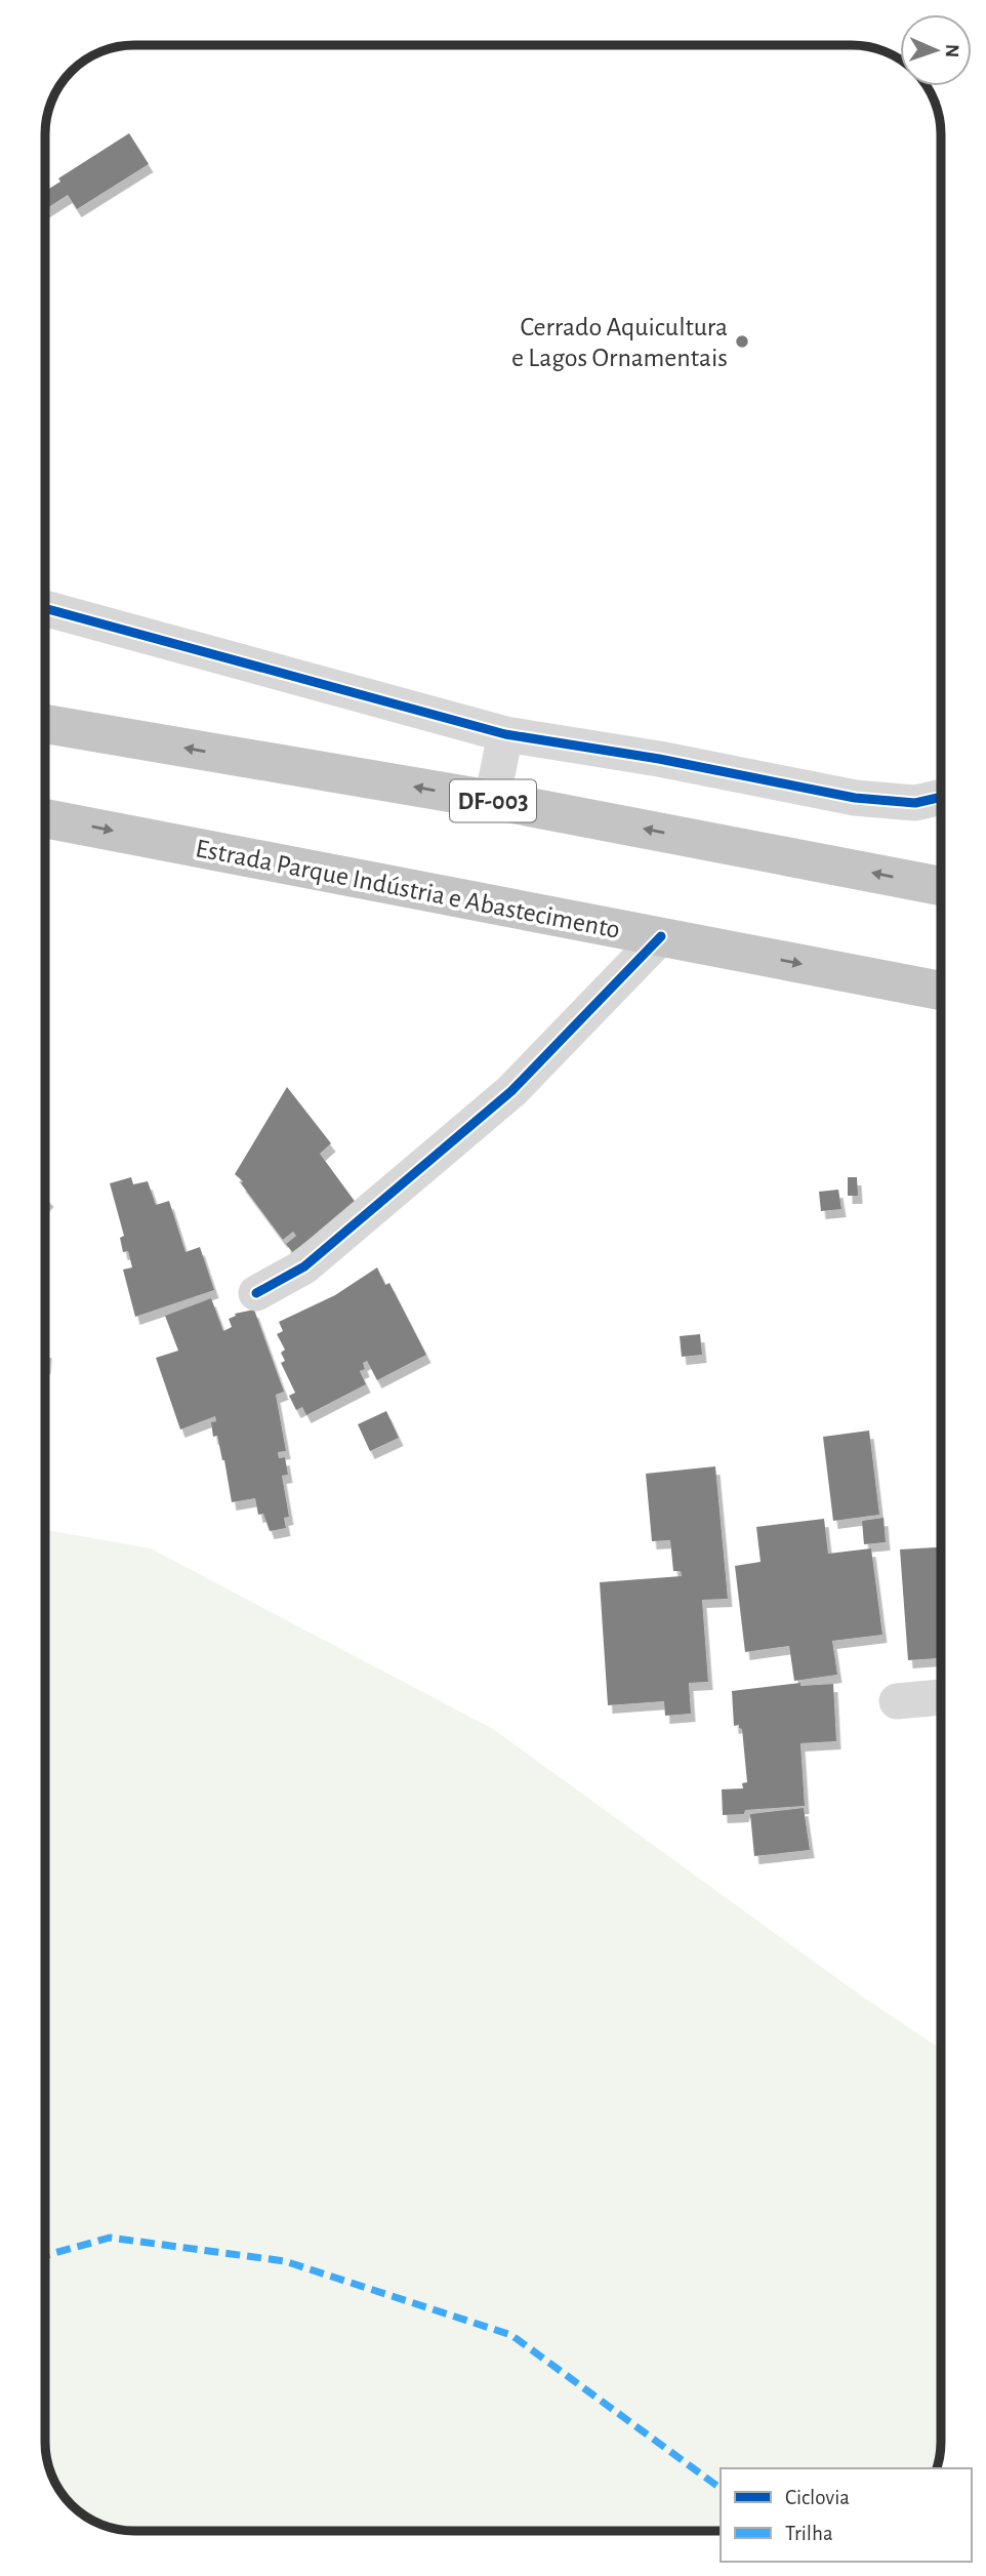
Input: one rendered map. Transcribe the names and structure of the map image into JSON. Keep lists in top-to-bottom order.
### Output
{
  "streets": {
    "highway": ["DF-003", "Estrada Parque Indústria e Abastecimento"]
  },
  "places": ["Cerrado Aquicultura e Lagos Ornamentais"],
  "legend": ["Ciclovia", "Trilha"],
  "north": "right"
}
